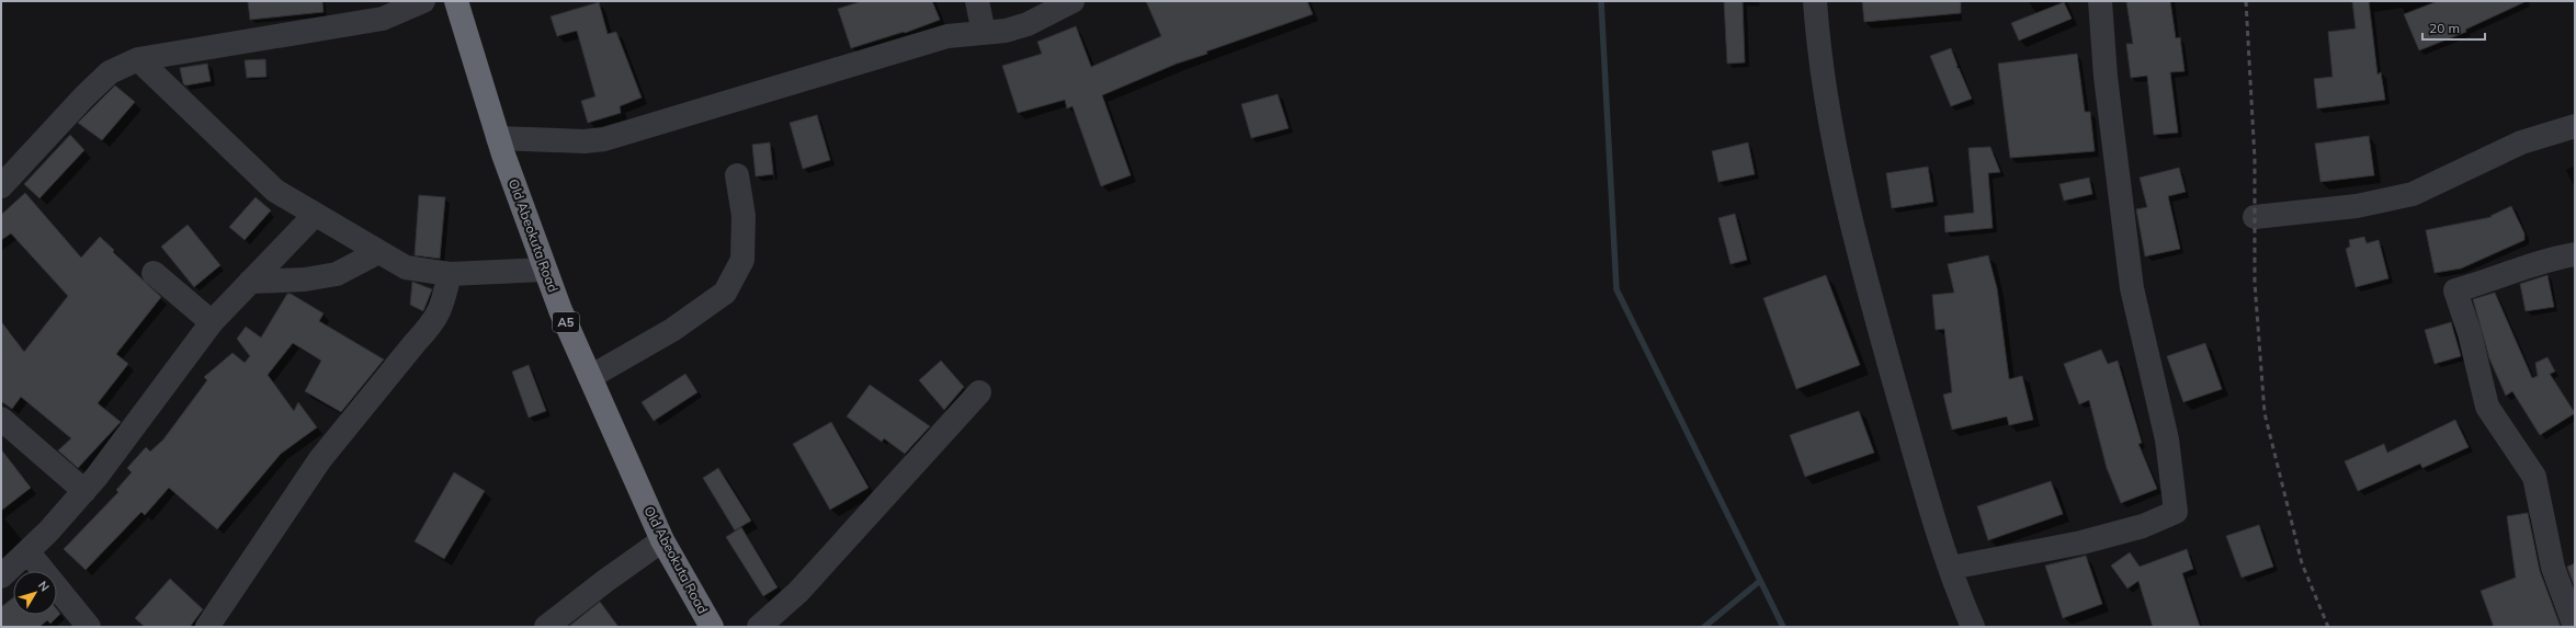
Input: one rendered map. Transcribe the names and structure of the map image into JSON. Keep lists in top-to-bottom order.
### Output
{
  "streets": {
    "highway": ["Old Abeokuta Road", "A5"]
  },
  "scale_bar": "20 m",
  "north": "top right"
}
